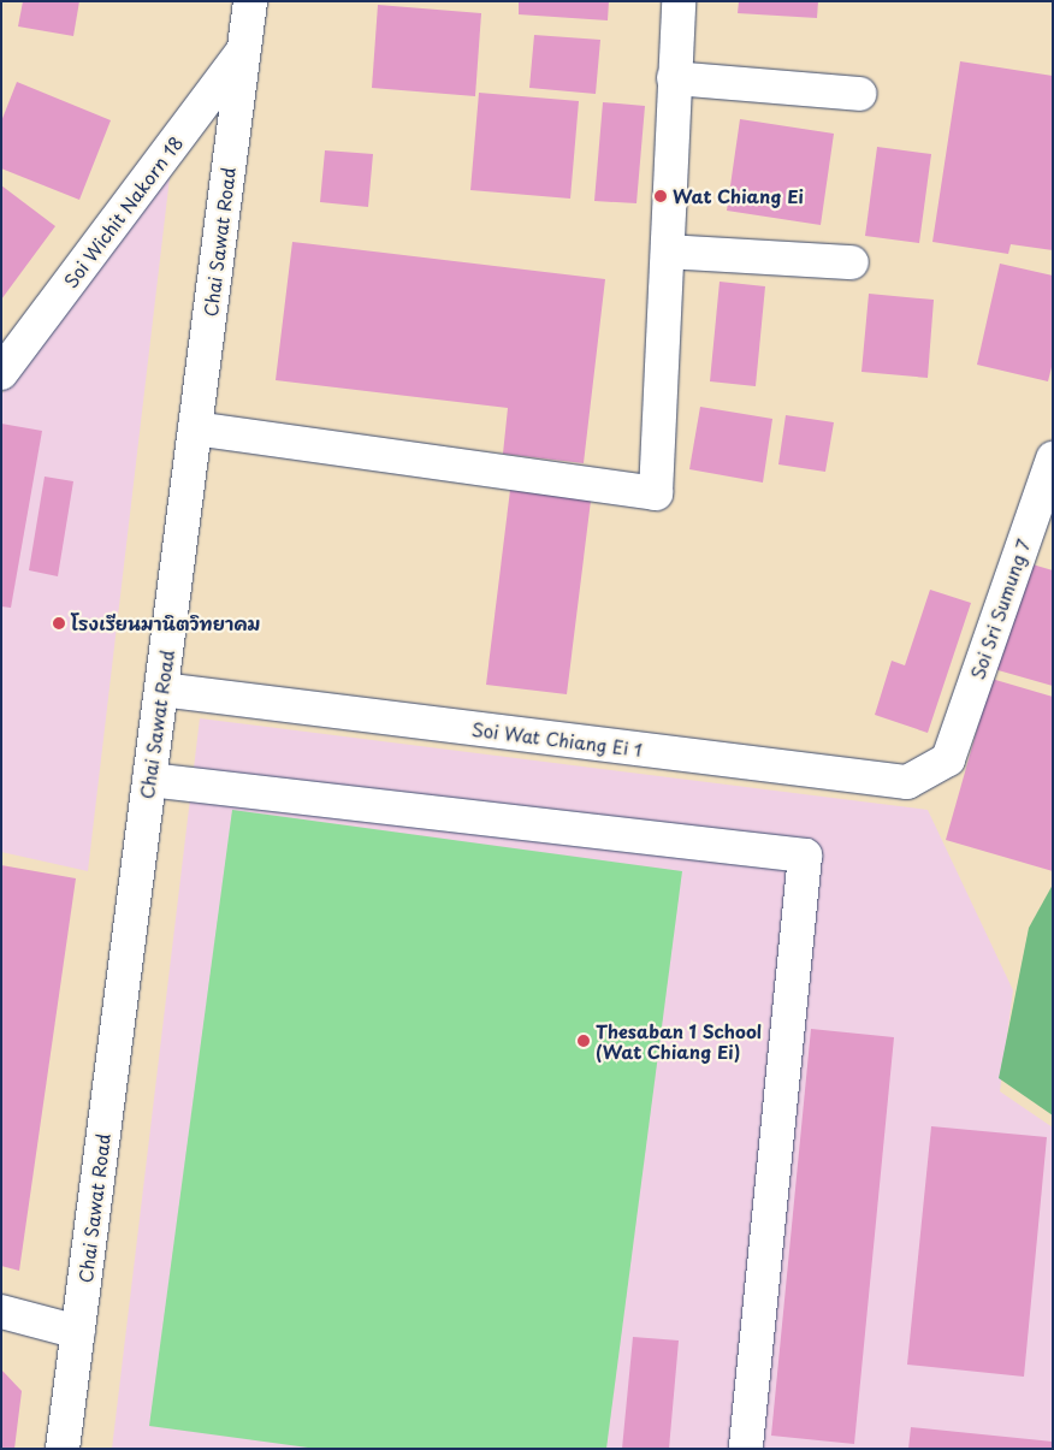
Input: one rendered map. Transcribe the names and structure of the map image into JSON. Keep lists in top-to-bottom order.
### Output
{
  "streets": {
    "street": [
      "Soi Wichit Nakorn 18",
      "Chai Sawat Road",
      "Soi Sri Sumung 7",
      "Soi Wat Chiang Ei 1"
    ]
  },
  "crossings": [
    ["Soi Wichit Nakorn 18", "Chai Sawat Road"],
    ["Chai Sawat Road", "Soi Wat Chiang Ei 1"],
    ["Soi Sri Sumung 7", "Soi Wat Chiang Ei 1"]
  ],
  "places": ["Wat Chiang Ei", "โรงเรียนมานิตวิทยาคม", "Thesaban 1 School (Wat Chiang Ei)"]
}
